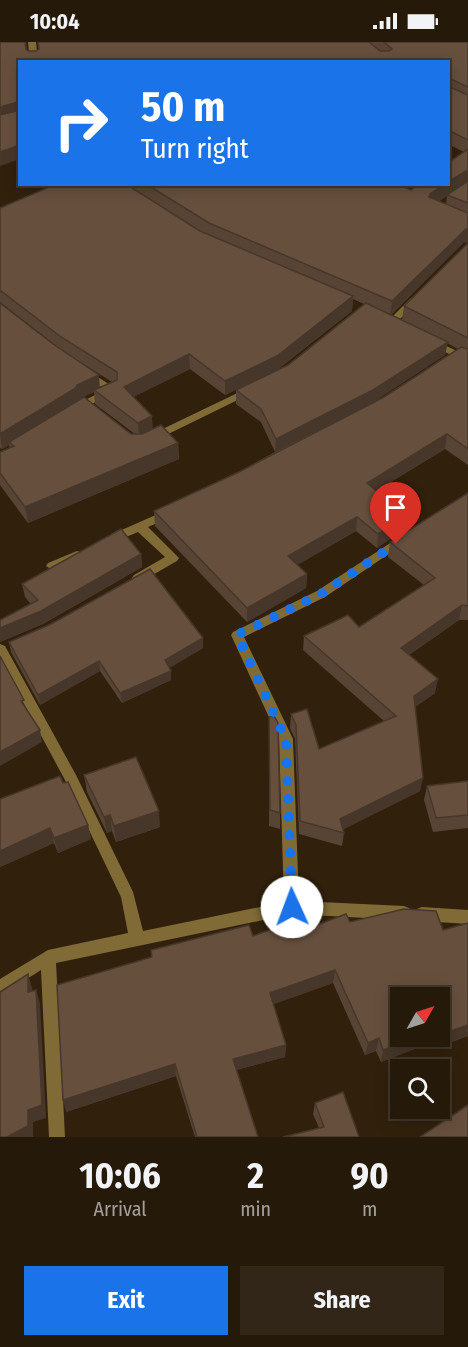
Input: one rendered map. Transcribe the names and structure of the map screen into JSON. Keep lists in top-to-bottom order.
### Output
{
  "north": "top right",
  "page": {
    "status": "10:04",
    "turn": ["50 m", "Turn right"],
    "eta": [
      "10:06",
      "Arrival",
      "2",
      "min",
      "90",
      "m"
    ],
    "buttons": ["Exit", "Share"]
  }
}
